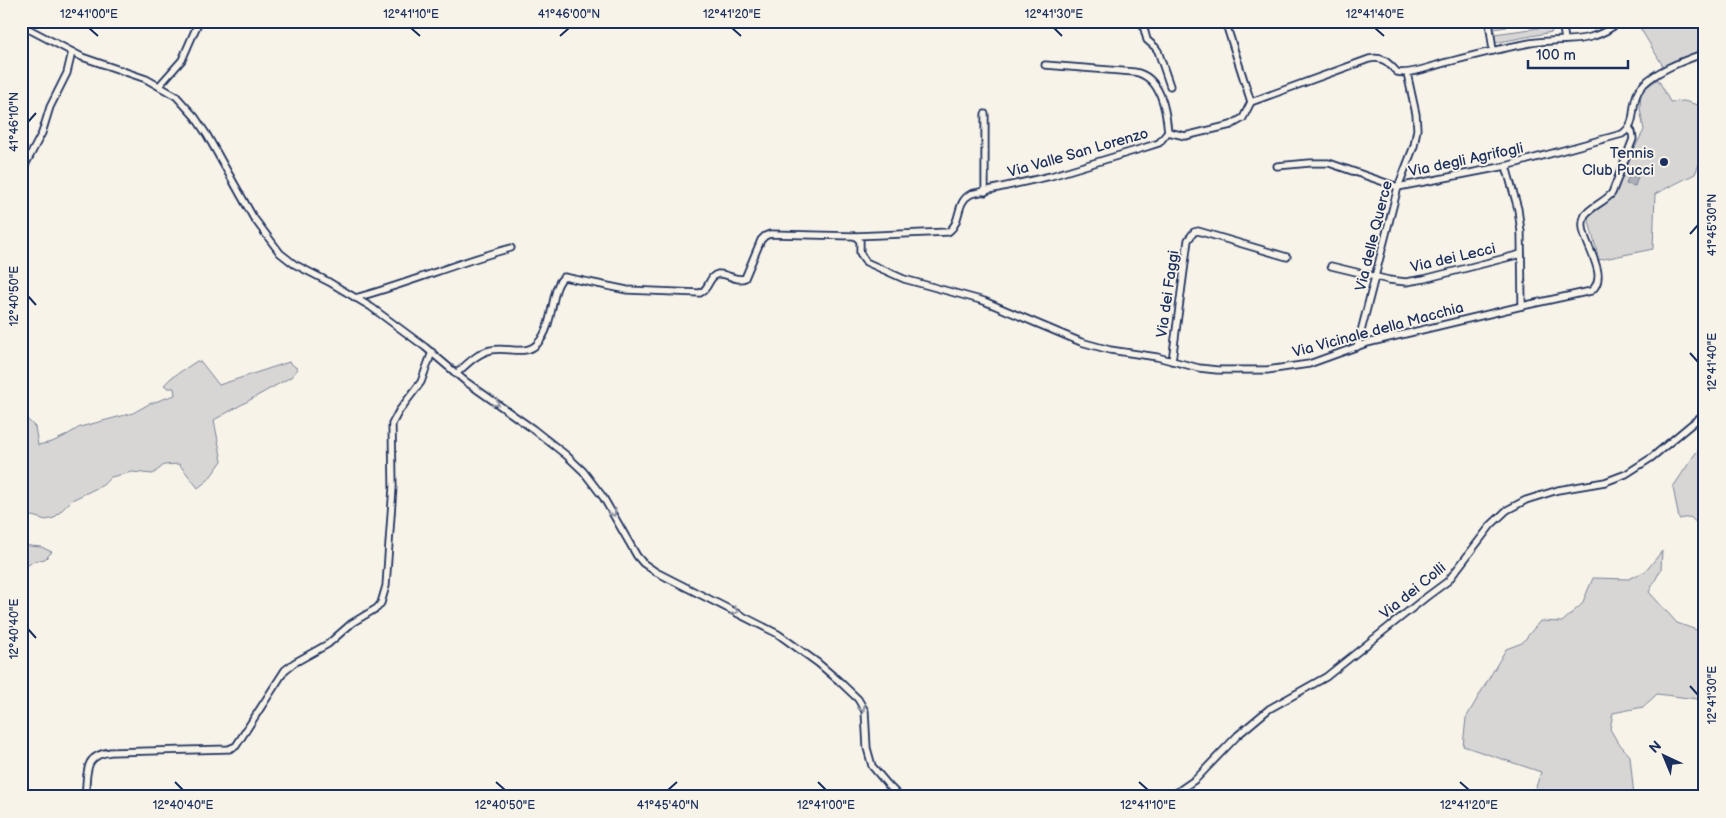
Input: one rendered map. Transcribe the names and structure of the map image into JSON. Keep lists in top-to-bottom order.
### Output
{
  "streets": {
    "street": [
      "Via Valle San Lorenzo",
      "Via degli Agrifogli",
      "Via delle Querce",
      "Via dei Lecci",
      "Via dei Faggi",
      "Via Vicinale della Macchia",
      "Via dei Colli"
    ]
  },
  "crossings": [
    ["Via Valle San Lorenzo", "Via Vicinale della Macchia"],
    ["Via degli Agrifogli", "Via delle Querce"],
    ["Via degli Agrifogli", "Via Vicinale della Macchia"],
    ["Via delle Querce", "Via dei Lecci"],
    ["Via delle Querce", "Via Vicinale della Macchia"],
    ["Via dei Faggi", "Via Vicinale della Macchia"]
  ],
  "places": ["Tennis Club Pucci"],
  "scale_bar": "100 m",
  "north": "top left",
  "coordinates": [
    "12°41'00\"E",
    "12°41'10\"E",
    "41°46'00\"N",
    "12°41'20\"E",
    "12°41'30\"E",
    "12°41'40\"E",
    "41°46'10\"N",
    "41°45'30\"N",
    "12°40'50\"E",
    "12°40'40\"E",
    "41°45'40\"N"
  ]
}
